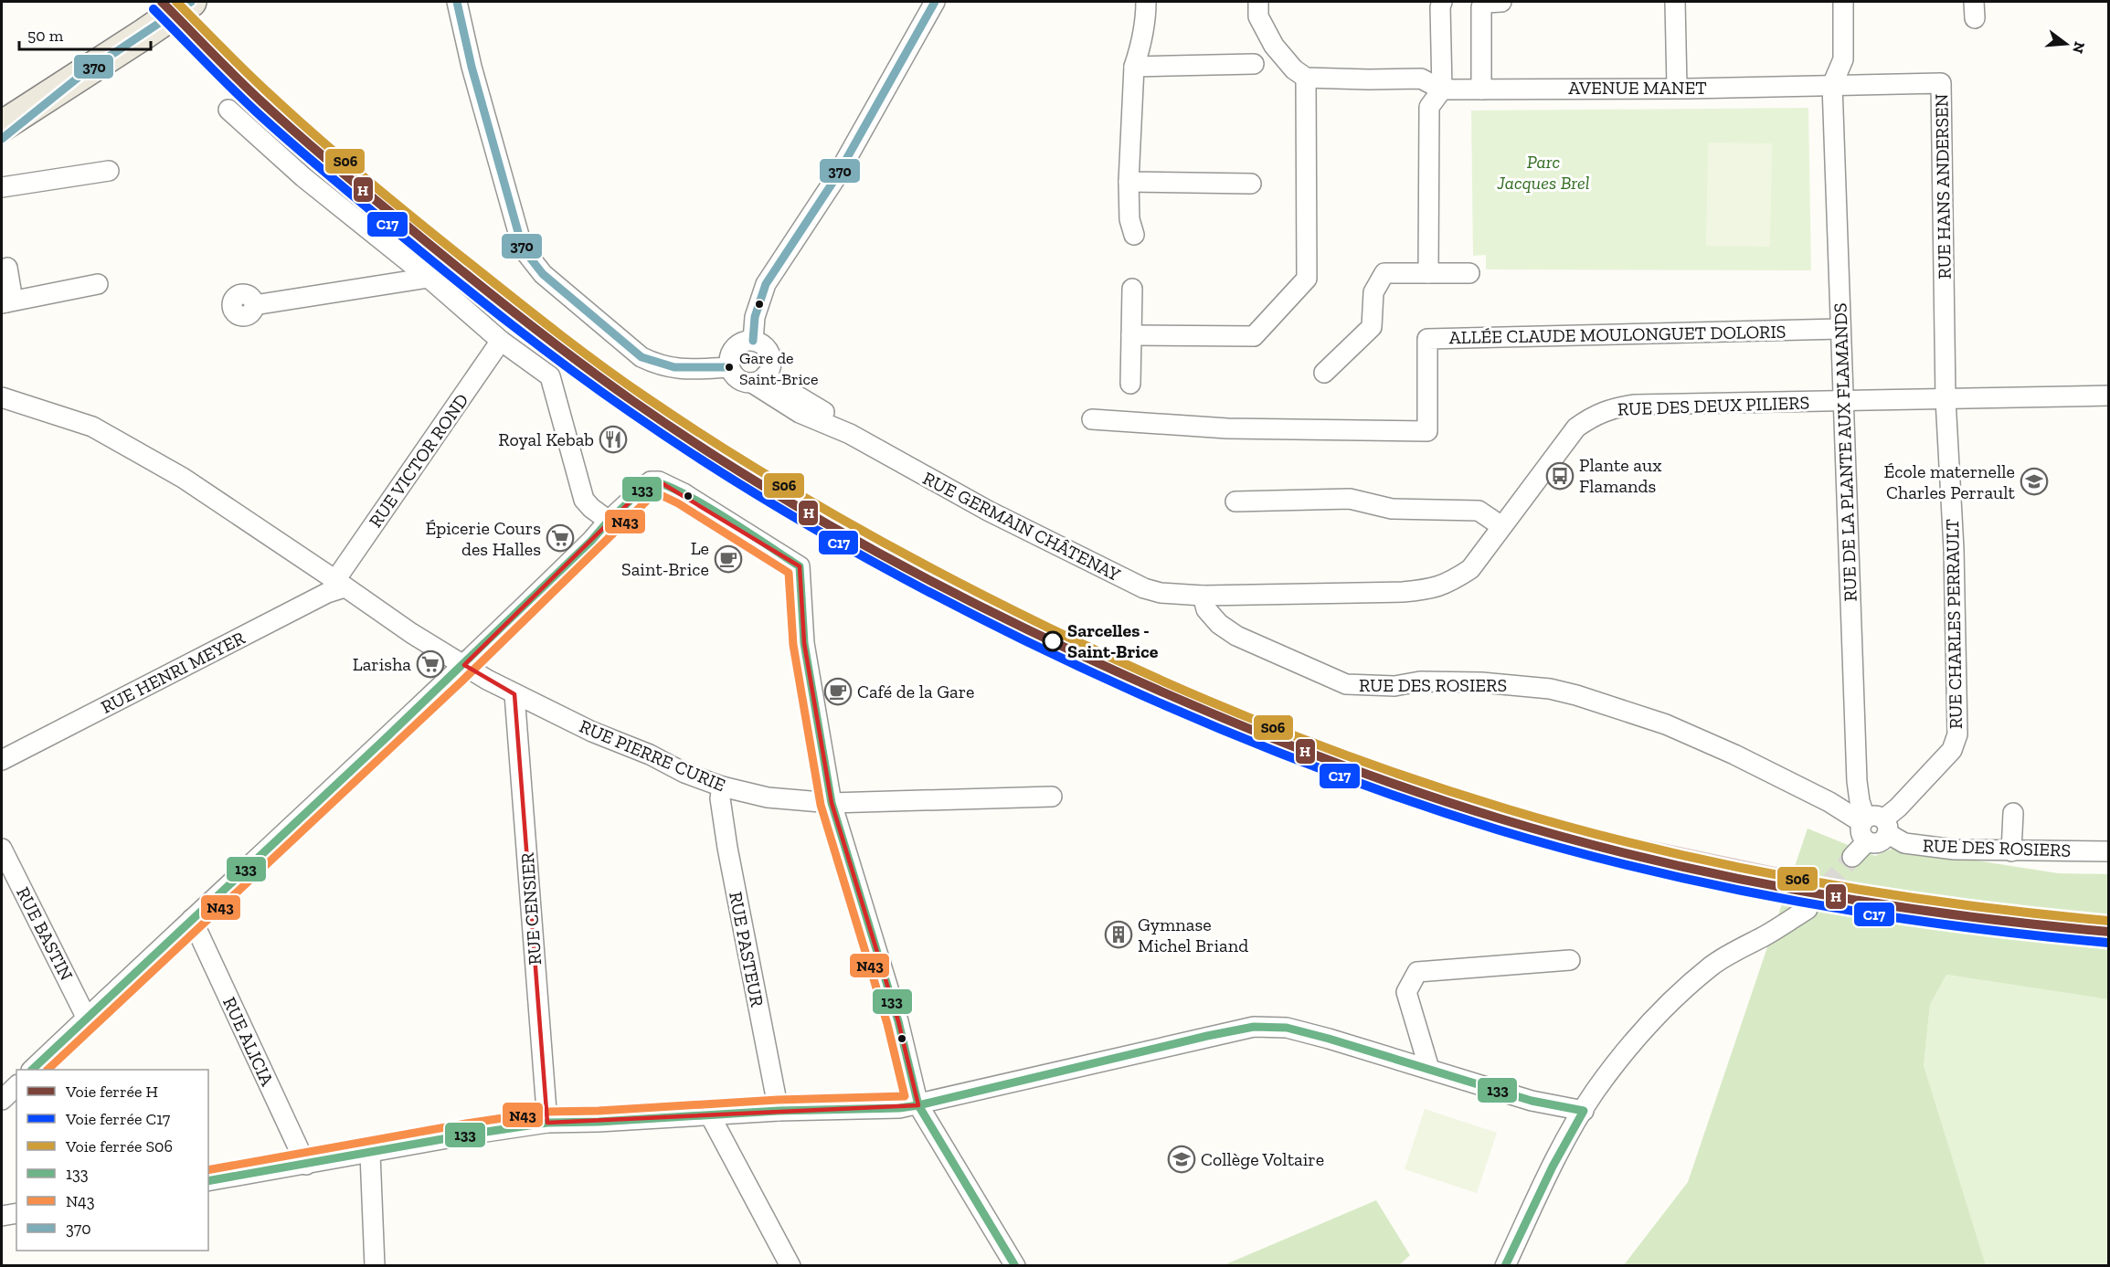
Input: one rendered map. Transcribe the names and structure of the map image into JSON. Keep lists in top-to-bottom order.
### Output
{
  "streets": {
    "street": [
      "AVENUE MANET",
      "RUE HANS ANDERSEN",
      "ALLÉE CLAUDE MOULONGUET DOLORIS",
      "RUE DES DEUX PILIERS",
      "RUE DE LA PLANTE AUX FLAMANDS",
      "RUE VICTOR ROND",
      "RUE GERMAIN CHÂTENAY",
      "RUE CHARLES PERRAULT",
      "RUE HENRI MEYER",
      "RUE DES ROSIERS",
      "RUE PIERRE CURIE",
      "RUE CENSIER",
      "RUE BASTIN",
      "RUE PASTEUR",
      "RUE ALICIA"
    ]
  },
  "crossings": [
    ["AVENUE MANET", "RUE HANS ANDERSEN"],
    ["AVENUE MANET", "RUE DE LA PLANTE AUX FLAMANDS"],
    ["RUE HANS ANDERSEN", "RUE DES DEUX PILIERS"],
    ["RUE HANS ANDERSEN", "RUE DE LA PLANTE AUX FLAMANDS"],
    ["RUE HANS ANDERSEN", "RUE CHARLES PERRAULT"],
    ["ALLÉE CLAUDE MOULONGUET DOLORIS", "RUE DE LA PLANTE AUX FLAMANDS"],
    ["RUE DES DEUX PILIERS", "RUE DE LA PLANTE AUX FLAMANDS"],
    ["RUE DES DEUX PILIERS", "RUE GERMAIN CHÂTENAY"],
    ["RUE DES DEUX PILIERS", "RUE CHARLES PERRAULT"],
    ["RUE DES DEUX PILIERS", "RUE DES ROSIERS"],
    ["RUE DE LA PLANTE AUX FLAMANDS", "RUE CHARLES PERRAULT"],
    ["RUE DE LA PLANTE AUX FLAMANDS", "RUE DES ROSIERS"],
    ["RUE VICTOR ROND", "RUE HENRI MEYER"],
    ["RUE VICTOR ROND", "RUE PIERRE CURIE"],
    ["RUE GERMAIN CHÂTENAY", "RUE DES ROSIERS"],
    ["RUE CHARLES PERRAULT", "RUE DES ROSIERS"],
    ["RUE HENRI MEYER", "RUE PIERRE CURIE"],
    ["RUE PIERRE CURIE", "RUE CENSIER"],
    ["RUE PIERRE CURIE", "RUE PASTEUR"]
  ],
  "parks": ["Parc Jacques Brel"],
  "places": {
    "other": ["Gare de Saint-Brice", "Sarcelles - Saint-Brice"],
    "restaurant": ["Royal Kebab"],
    "bus stop": ["Plante aux Flamands"],
    "school or university": ["École maternelle Charles Perrault", "Collège Voltaire"],
    "supermarket": ["Épicerie Cours des Halles", "Larisha"],
    "cafe": ["Le Saint-Brice", "Café de la Gare"],
    "building": ["Gymnase Michel Briand"]
  },
  "lines": [
    "rail line H",
    "rail line S06",
    "transit line 370",
    "rail line C17",
    "transit line 133",
    "transit line N43"
  ],
  "legend": [
    "Voie ferrée H",
    "Voie ferrée C17",
    "Voie ferrée S06",
    "133",
    "N43",
    "370"
  ],
  "scale_bar": "50 m",
  "north": "right"
}
